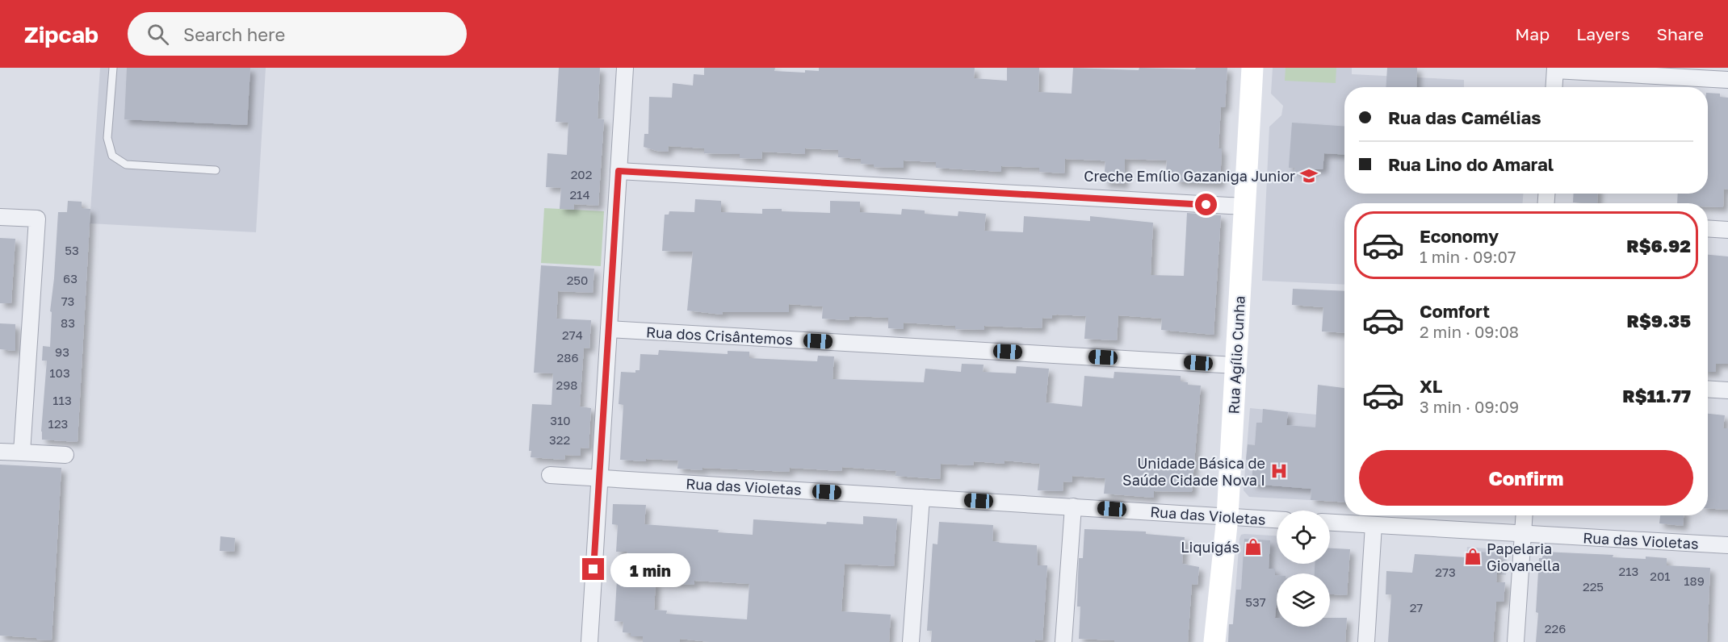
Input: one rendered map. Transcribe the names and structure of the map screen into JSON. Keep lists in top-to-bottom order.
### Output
{
  "streets": {
    "main road": ["Rua Agílio Cunha"],
    "street": ["Rua dos Crisântemos", "Rua das Violetas"]
  },
  "crossings": [
    ["Rua dos Crisântemos", "Rua Agílio Cunha"],
    ["Rua Agílio Cunha", "Rua das Violetas"]
  ],
  "places": {
    "school or university": ["Creche Emílio Gazaniga Junior"],
    "hospital": ["Unidade Básica de Saúde Cidade Nova I"],
    "shop": ["Liquigás", "Papelaria Giovanella"]
  },
  "house_numbers": [
    "202",
    "214",
    "53",
    "63",
    "250",
    "73",
    "83",
    "274",
    "93",
    "286",
    "103",
    "298",
    "113",
    "310",
    "123",
    "322",
    "213",
    "273",
    "201",
    "189",
    "225",
    "537",
    "27",
    "226"
  ],
  "page": {
    "header": "Zipcab",
    "search": "Search here",
    "nav": ["Map", "Layers", "Share"],
    "banner": ["Rua das Camélias", "Rua Lino do Amaral"],
    "list": [
      {
        "name": "Economy",
        "note": "1 min · 09:07",
        "value": "R$6.92"
      },
      {
        "name": "Comfort",
        "note": "2 min · 09:08",
        "value": "R$9.35"
      },
      {
        "name": "XL",
        "note": "3 min · 09:09",
        "value": "R$11.77"
      }
    ],
    "buttons": "Confirm",
    "bubble": "1 min"
  }
}
